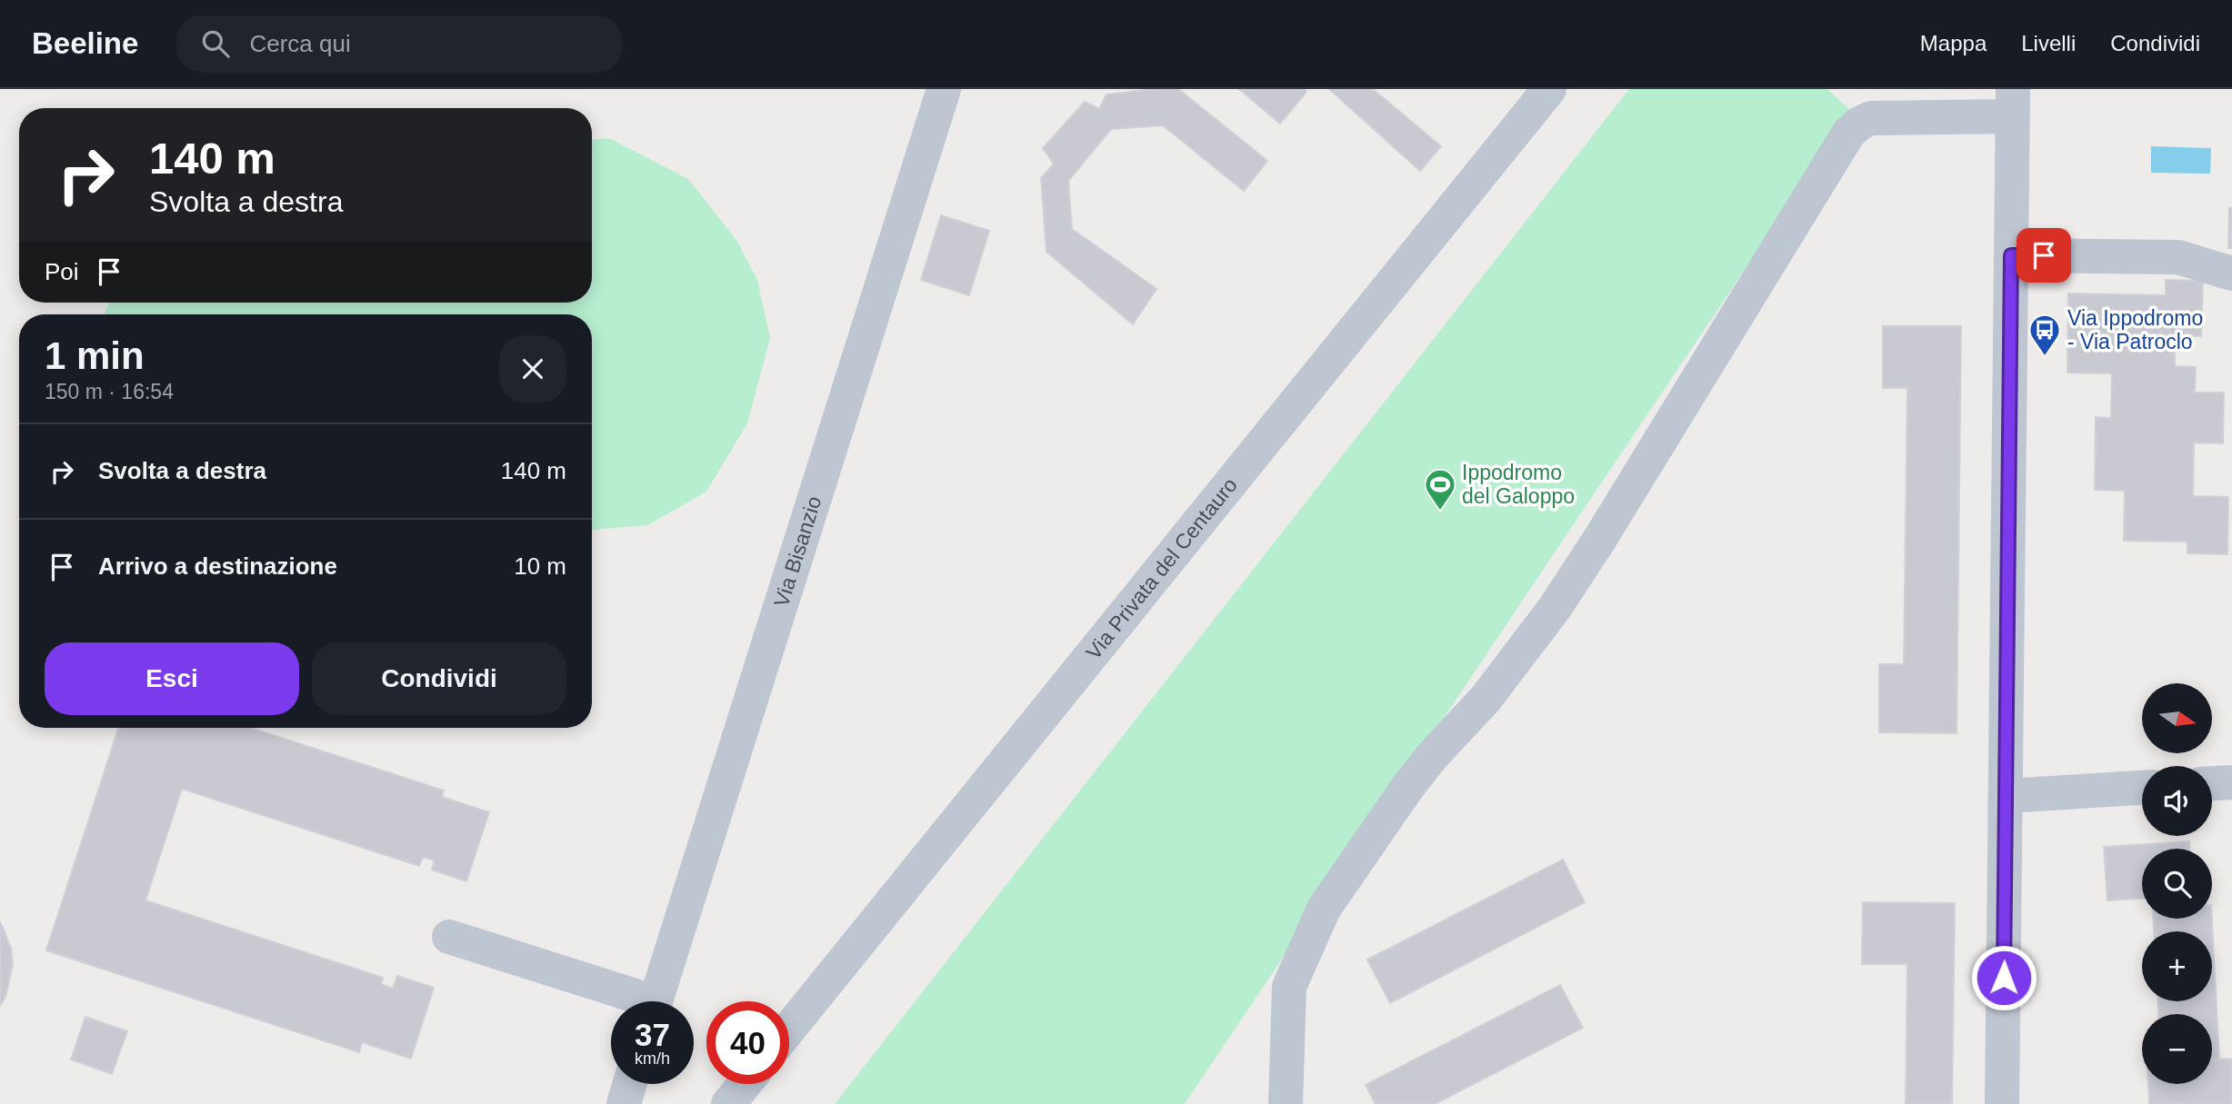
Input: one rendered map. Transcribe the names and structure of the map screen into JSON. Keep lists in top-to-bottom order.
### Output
{
  "streets": {
    "street": ["Via Bisanzio", "Via Privata del Centauro"]
  },
  "places": {
    "bus stop": ["Via Ippodromo - Via Patroclo"],
    "sports": ["Ippodromo del Galoppo"]
  },
  "north": "right",
  "page": {
    "header": "Beeline",
    "search": "Cerca qui",
    "nav": ["Mappa", "Livelli", "Condividi"],
    "turn": ["140 m", "Svolta a destra"],
    "then": "Poi",
    "heading": ["1 min", "150 m · 16:54"],
    "list": [
      {
        "name": "Svolta a destra",
        "value": "140 m"
      },
      {
        "name": "Arrivo a destinazione",
        "value": "10 m"
      }
    ],
    "buttons": ["Esci", "Condividi"],
    "map_buttons": ["+", "−"],
    "speed": "37 km/h",
    "limit": "40"
  }
}
